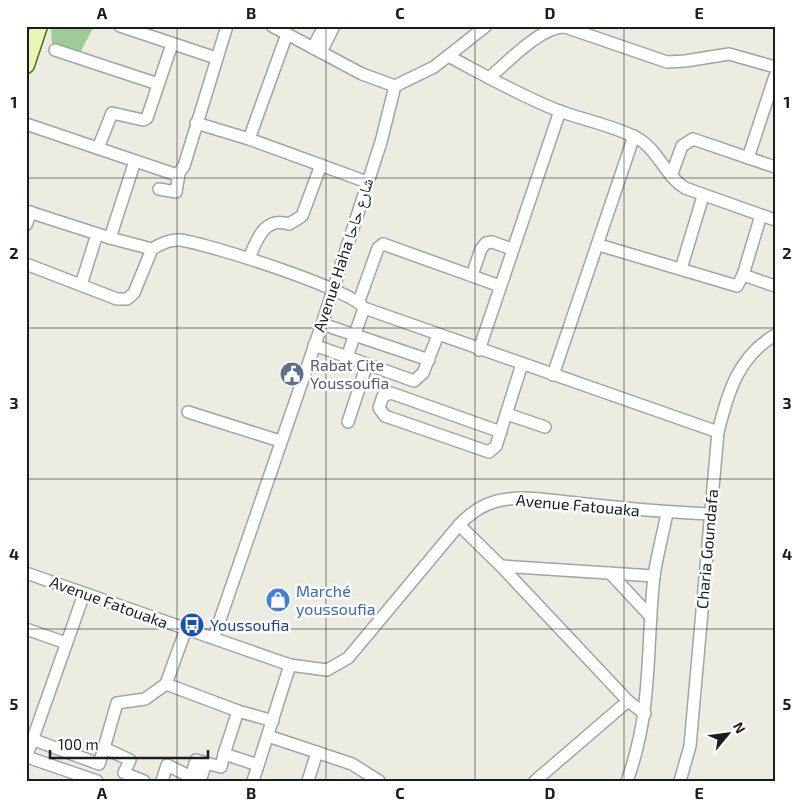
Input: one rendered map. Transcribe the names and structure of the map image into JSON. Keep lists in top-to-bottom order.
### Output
{
  "streets": {
    "street": ["Avenue Haha شارع حاحا", "Avenue Fatouaka", "Charia Goundafa"]
  },
  "crossings": [
    ["Avenue Haha شارع حاحا", "Avenue Fatouaka"],
    ["Avenue Fatouaka", "Charia Goundafa"]
  ],
  "places": {
    "public building": ["Rabat Cite Youssoufia"],
    "shop": ["Marché youssoufia"],
    "bus stop": ["Youssoufia"]
  },
  "scale_bar": "100 m",
  "north": "top right",
  "grid": {
    "columns": [
      "A",
      "B",
      "C",
      "D",
      "E"
    ],
    "rows": [
      "1",
      "2",
      "3",
      "4",
      "5"
    ]
  }
}
